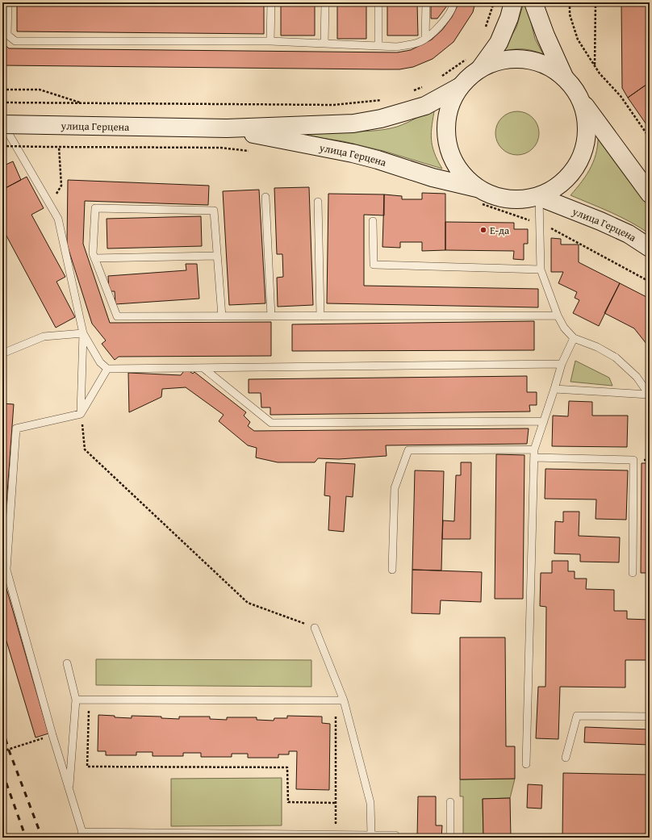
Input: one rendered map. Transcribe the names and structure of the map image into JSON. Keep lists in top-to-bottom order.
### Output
{
  "streets": {
    "main road": ["улица Герцена"]
  },
  "places": ["Е-да"]
}
